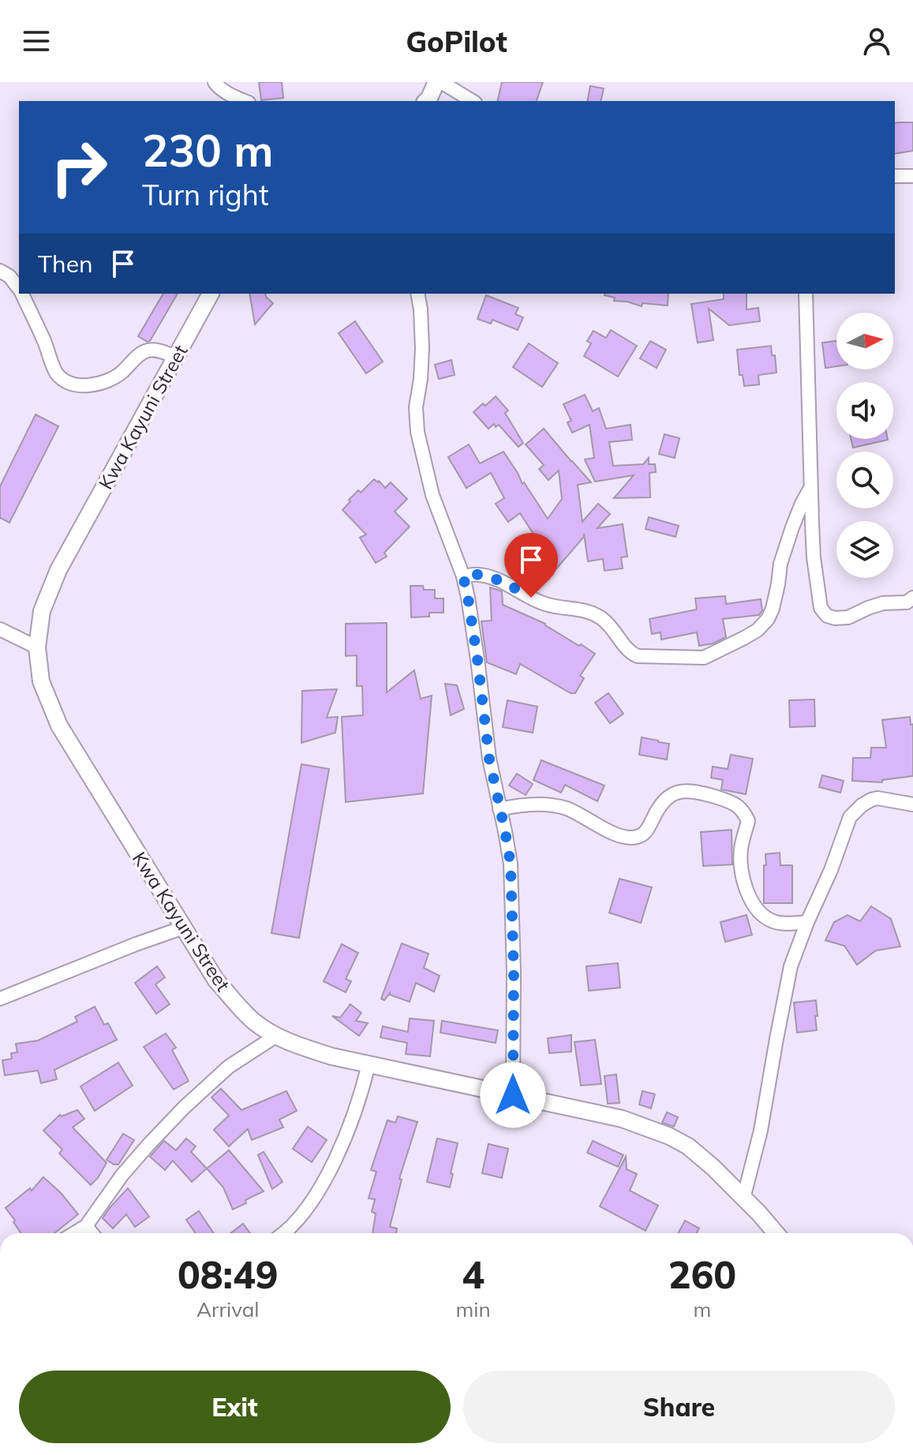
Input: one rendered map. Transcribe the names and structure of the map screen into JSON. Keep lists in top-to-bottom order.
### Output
{
  "streets": {
    "street": ["Kwa Kayuni Street"]
  },
  "north": "right",
  "page": {
    "header": "GoPilot",
    "turn": ["230 m", "Turn right"],
    "then": "Then",
    "eta": [
      "08:49",
      "Arrival",
      "4",
      "min",
      "260",
      "m"
    ],
    "buttons": ["Exit", "Share"]
  }
}
